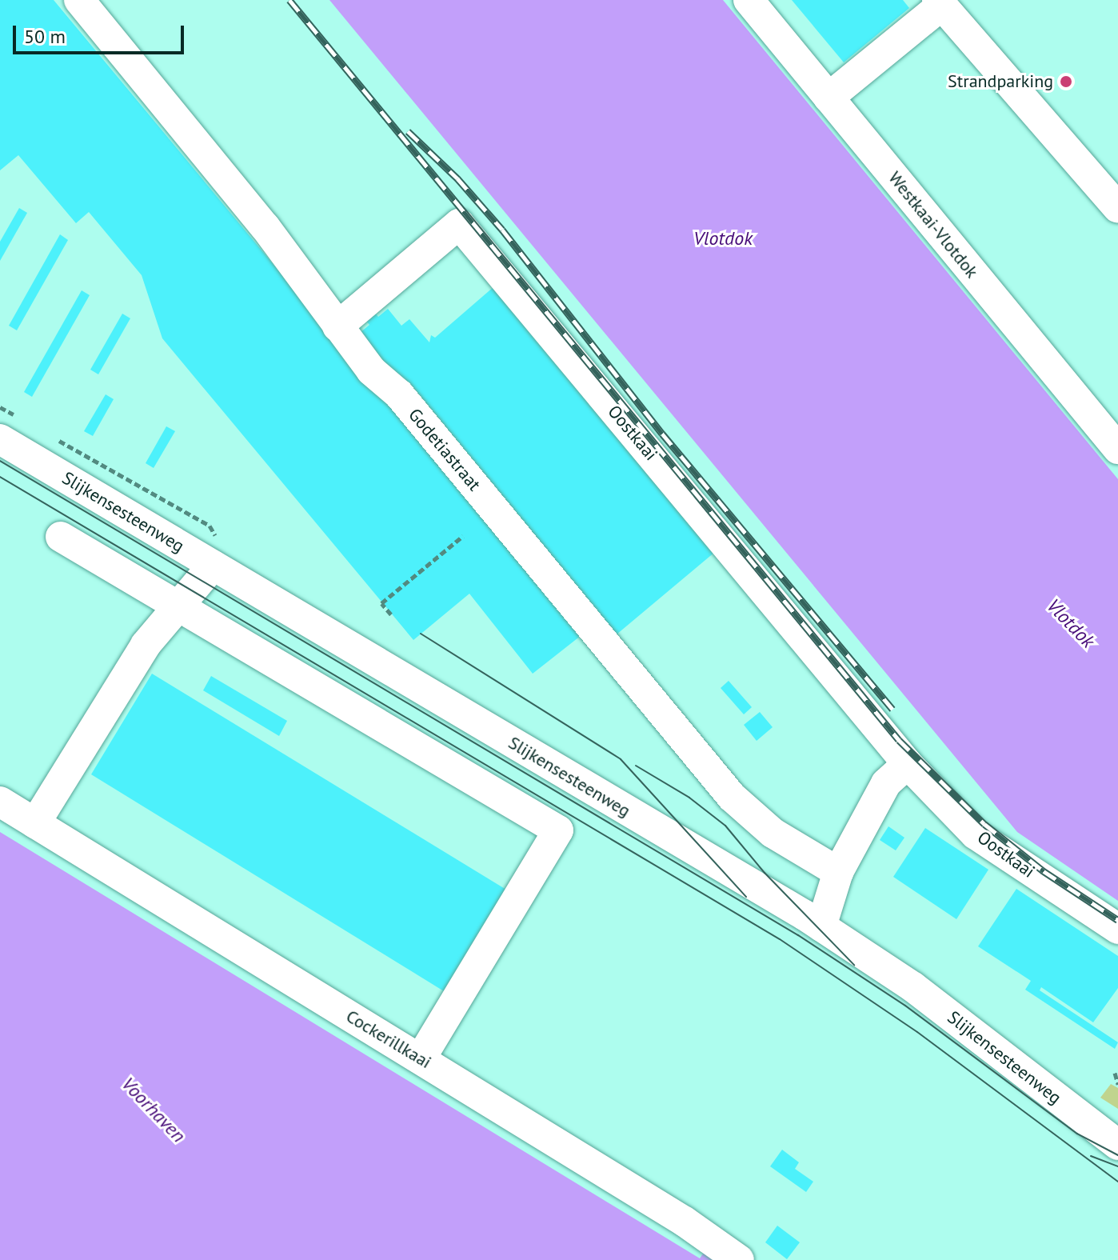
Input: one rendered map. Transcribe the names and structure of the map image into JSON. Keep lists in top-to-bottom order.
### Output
{
  "streets": {
    "street": [
      "Westkaai-Vlotdok",
      "Oostkaai",
      "Godetiastraat",
      "Slijkensesteenweg",
      "Cockerillkaai"
    ]
  },
  "crossings": [
    ["Oostkaai", "Godetiastraat"]
  ],
  "water": ["Vlotdok", "Voorhaven"],
  "places": ["Strandparking"],
  "scale_bar": "50 m"
}
